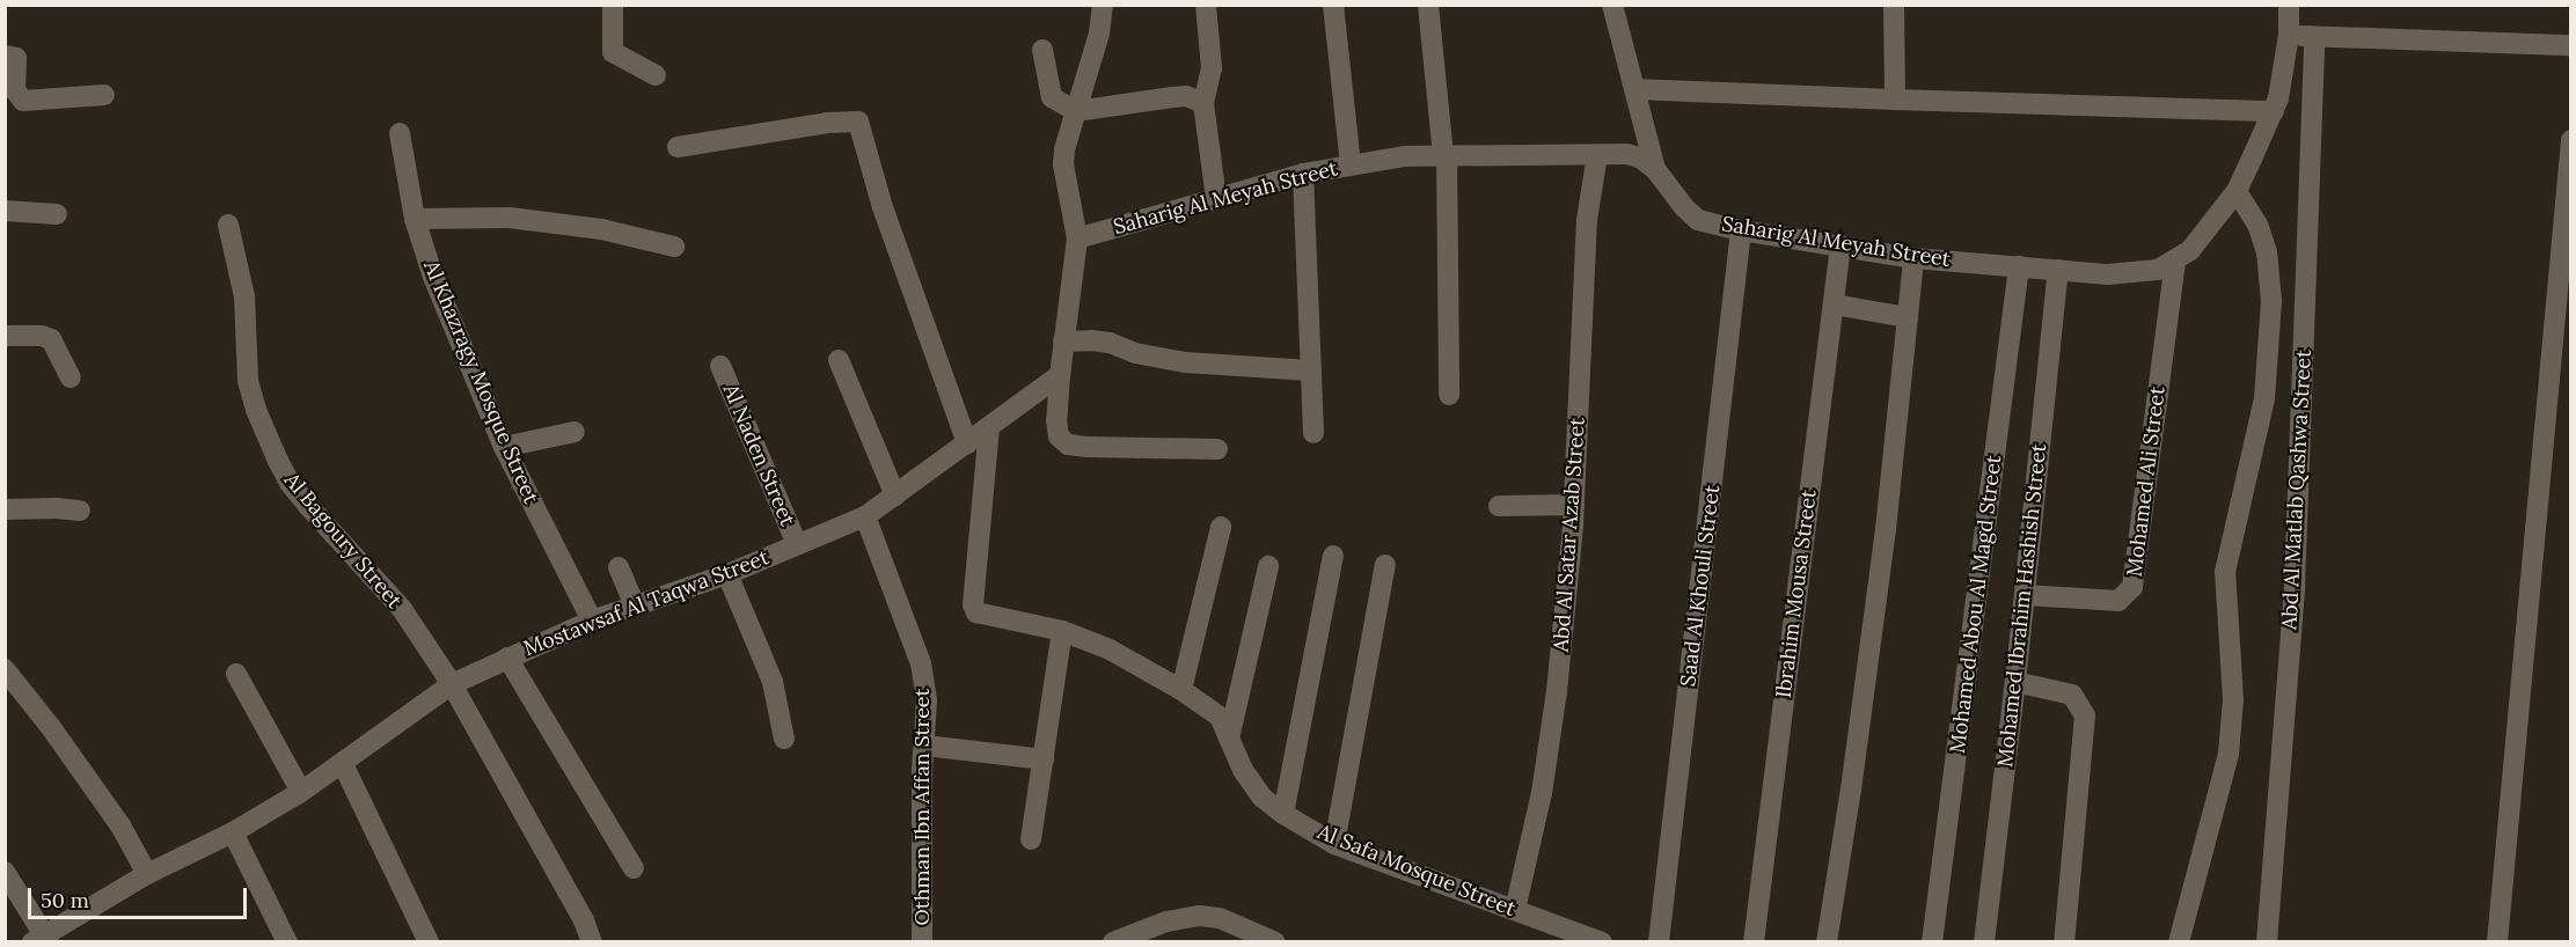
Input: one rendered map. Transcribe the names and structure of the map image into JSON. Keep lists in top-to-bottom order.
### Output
{
  "streets": {
    "street": [
      "Saharig Al Meyah Street",
      "Al Khazragy Mosque Street",
      "Al Naden Street",
      "Mohamed Ali Street",
      "Abd Al Matlab Qashwa Street",
      "Abd Al Satar Azab Street",
      "Al Bagoury Street",
      "Saad Al Khouli Street",
      "Ibrahim Mousa Street",
      "Mostawsaf Al Taqwa Street",
      "Mohamed Abou Al Magd Street",
      "Mohamed Ibrahim Hashish Street",
      "Othman Ibn Affan Street",
      "Al Safa Mosque Street"
    ]
  },
  "crossings": [
    ["Saharig Al Meyah Street", "Mohamed Ali Street"],
    ["Saharig Al Meyah Street", "Abd Al Satar Azab Street"],
    ["Saharig Al Meyah Street", "Saad Al Khouli Street"],
    ["Saharig Al Meyah Street", "Ibrahim Mousa Street"],
    ["Saharig Al Meyah Street", "Mohamed Abou Al Magd Street"],
    ["Saharig Al Meyah Street", "Mohamed Ibrahim Hashish Street"],
    ["Al Khazragy Mosque Street", "Mostawsaf Al Taqwa Street"],
    ["Al Naden Street", "Mostawsaf Al Taqwa Street"],
    ["Mohamed Ali Street", "Mohamed Ibrahim Hashish Street"],
    ["Abd Al Satar Azab Street", "Al Safa Mosque Street"],
    ["Al Bagoury Street", "Mostawsaf Al Taqwa Street"],
    ["Mostawsaf Al Taqwa Street", "Othman Ibn Affan Street"],
    ["Mostawsaf Al Taqwa Street", "Al Safa Mosque Street"]
  ],
  "scale_bar": "50 m"
}
